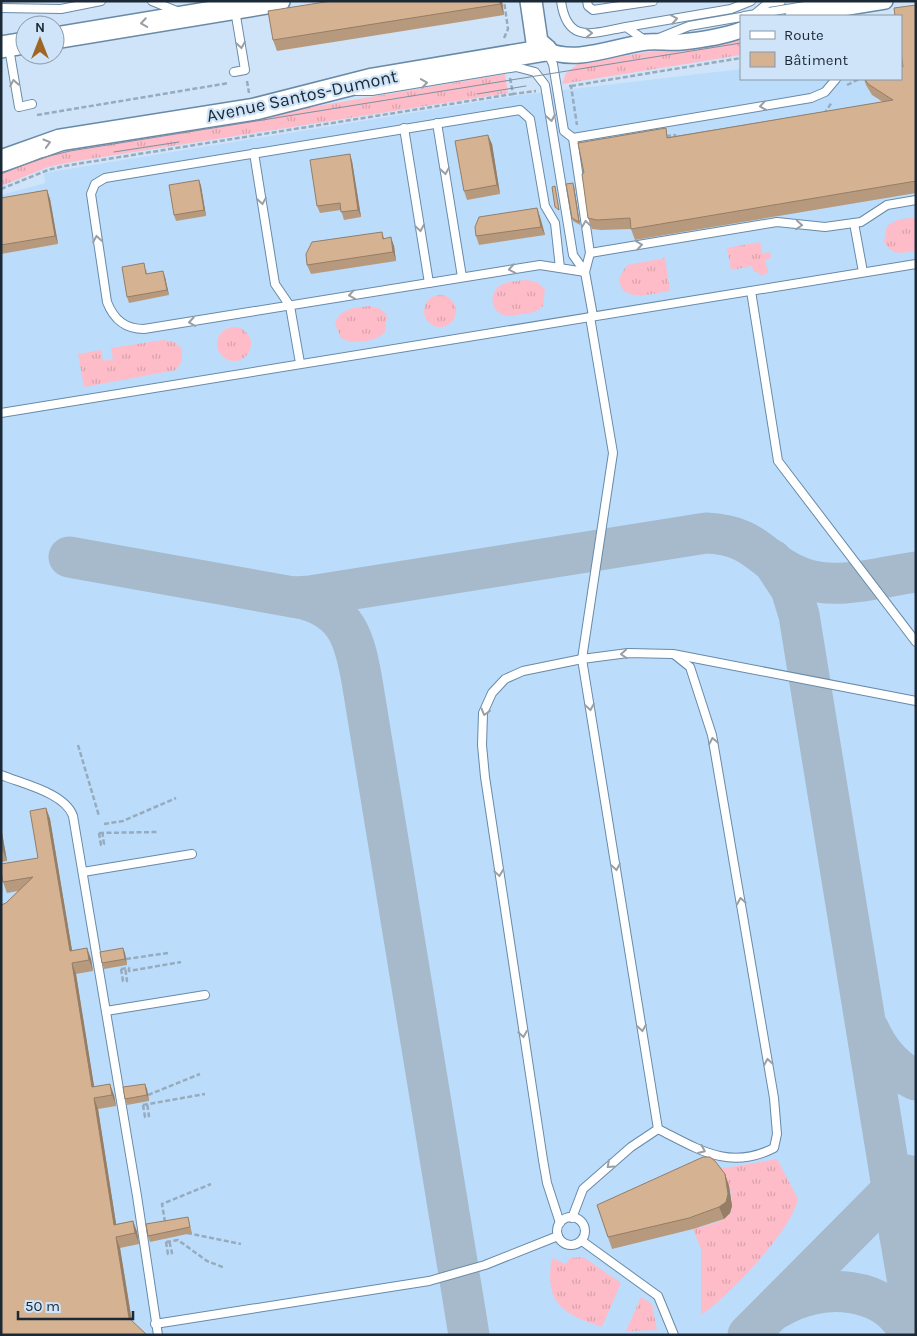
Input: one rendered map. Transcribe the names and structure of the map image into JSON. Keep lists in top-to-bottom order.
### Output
{
  "streets": {
    "main road": ["Avenue Santos-Dumont"]
  },
  "legend": ["Route", "Bâtiment"],
  "scale_bar": "50 m",
  "north": "top"
}
